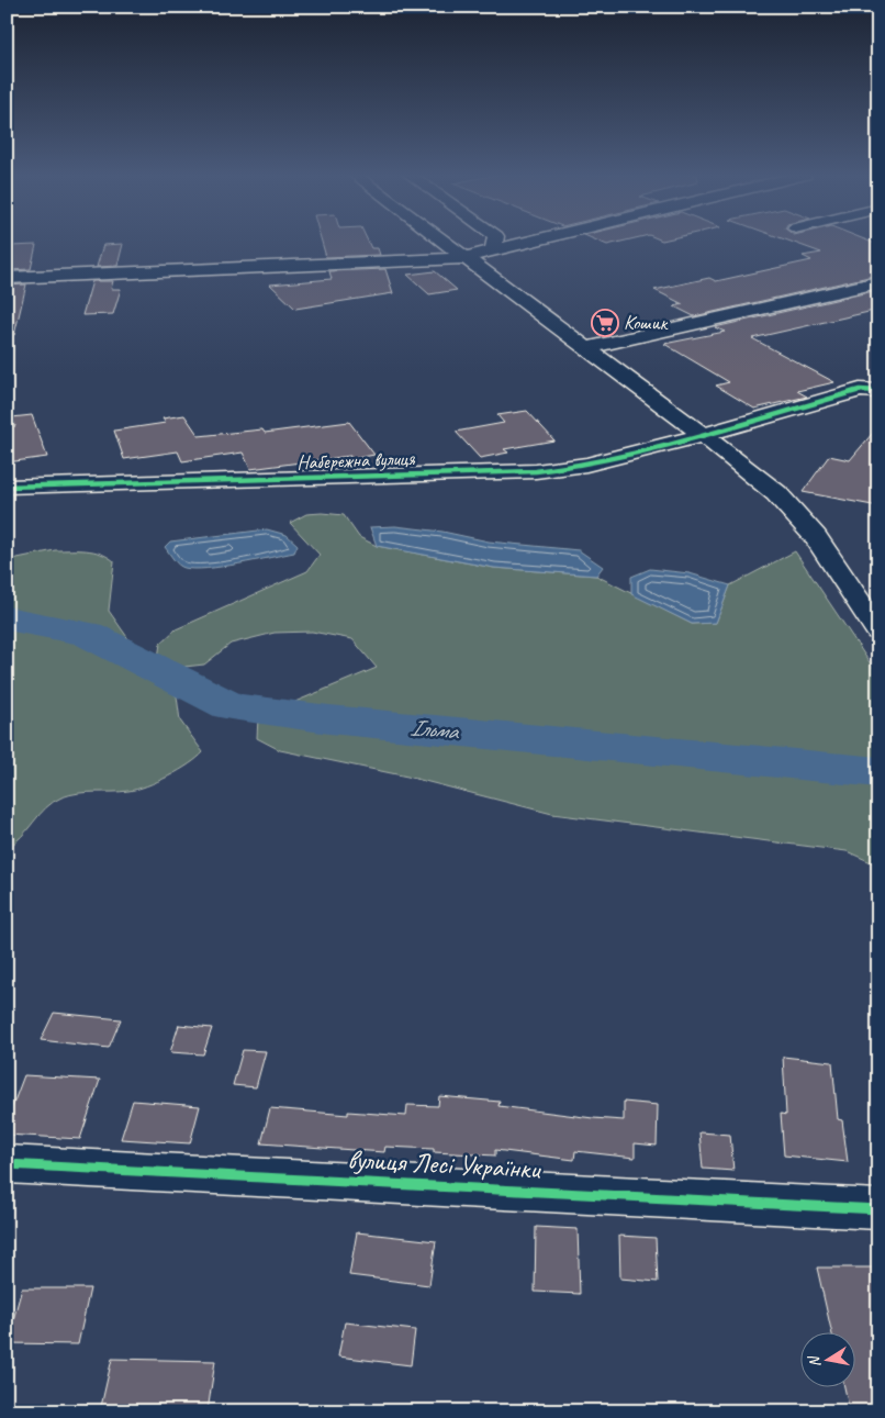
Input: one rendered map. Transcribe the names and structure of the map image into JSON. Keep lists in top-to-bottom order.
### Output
{
  "streets": {
    "street": ["Набережна вулиця", "вулиця Лесі Українки"]
  },
  "water": ["Ільма"],
  "places": {
    "supermarket": ["Кошик"]
  },
  "north": "left"
}
